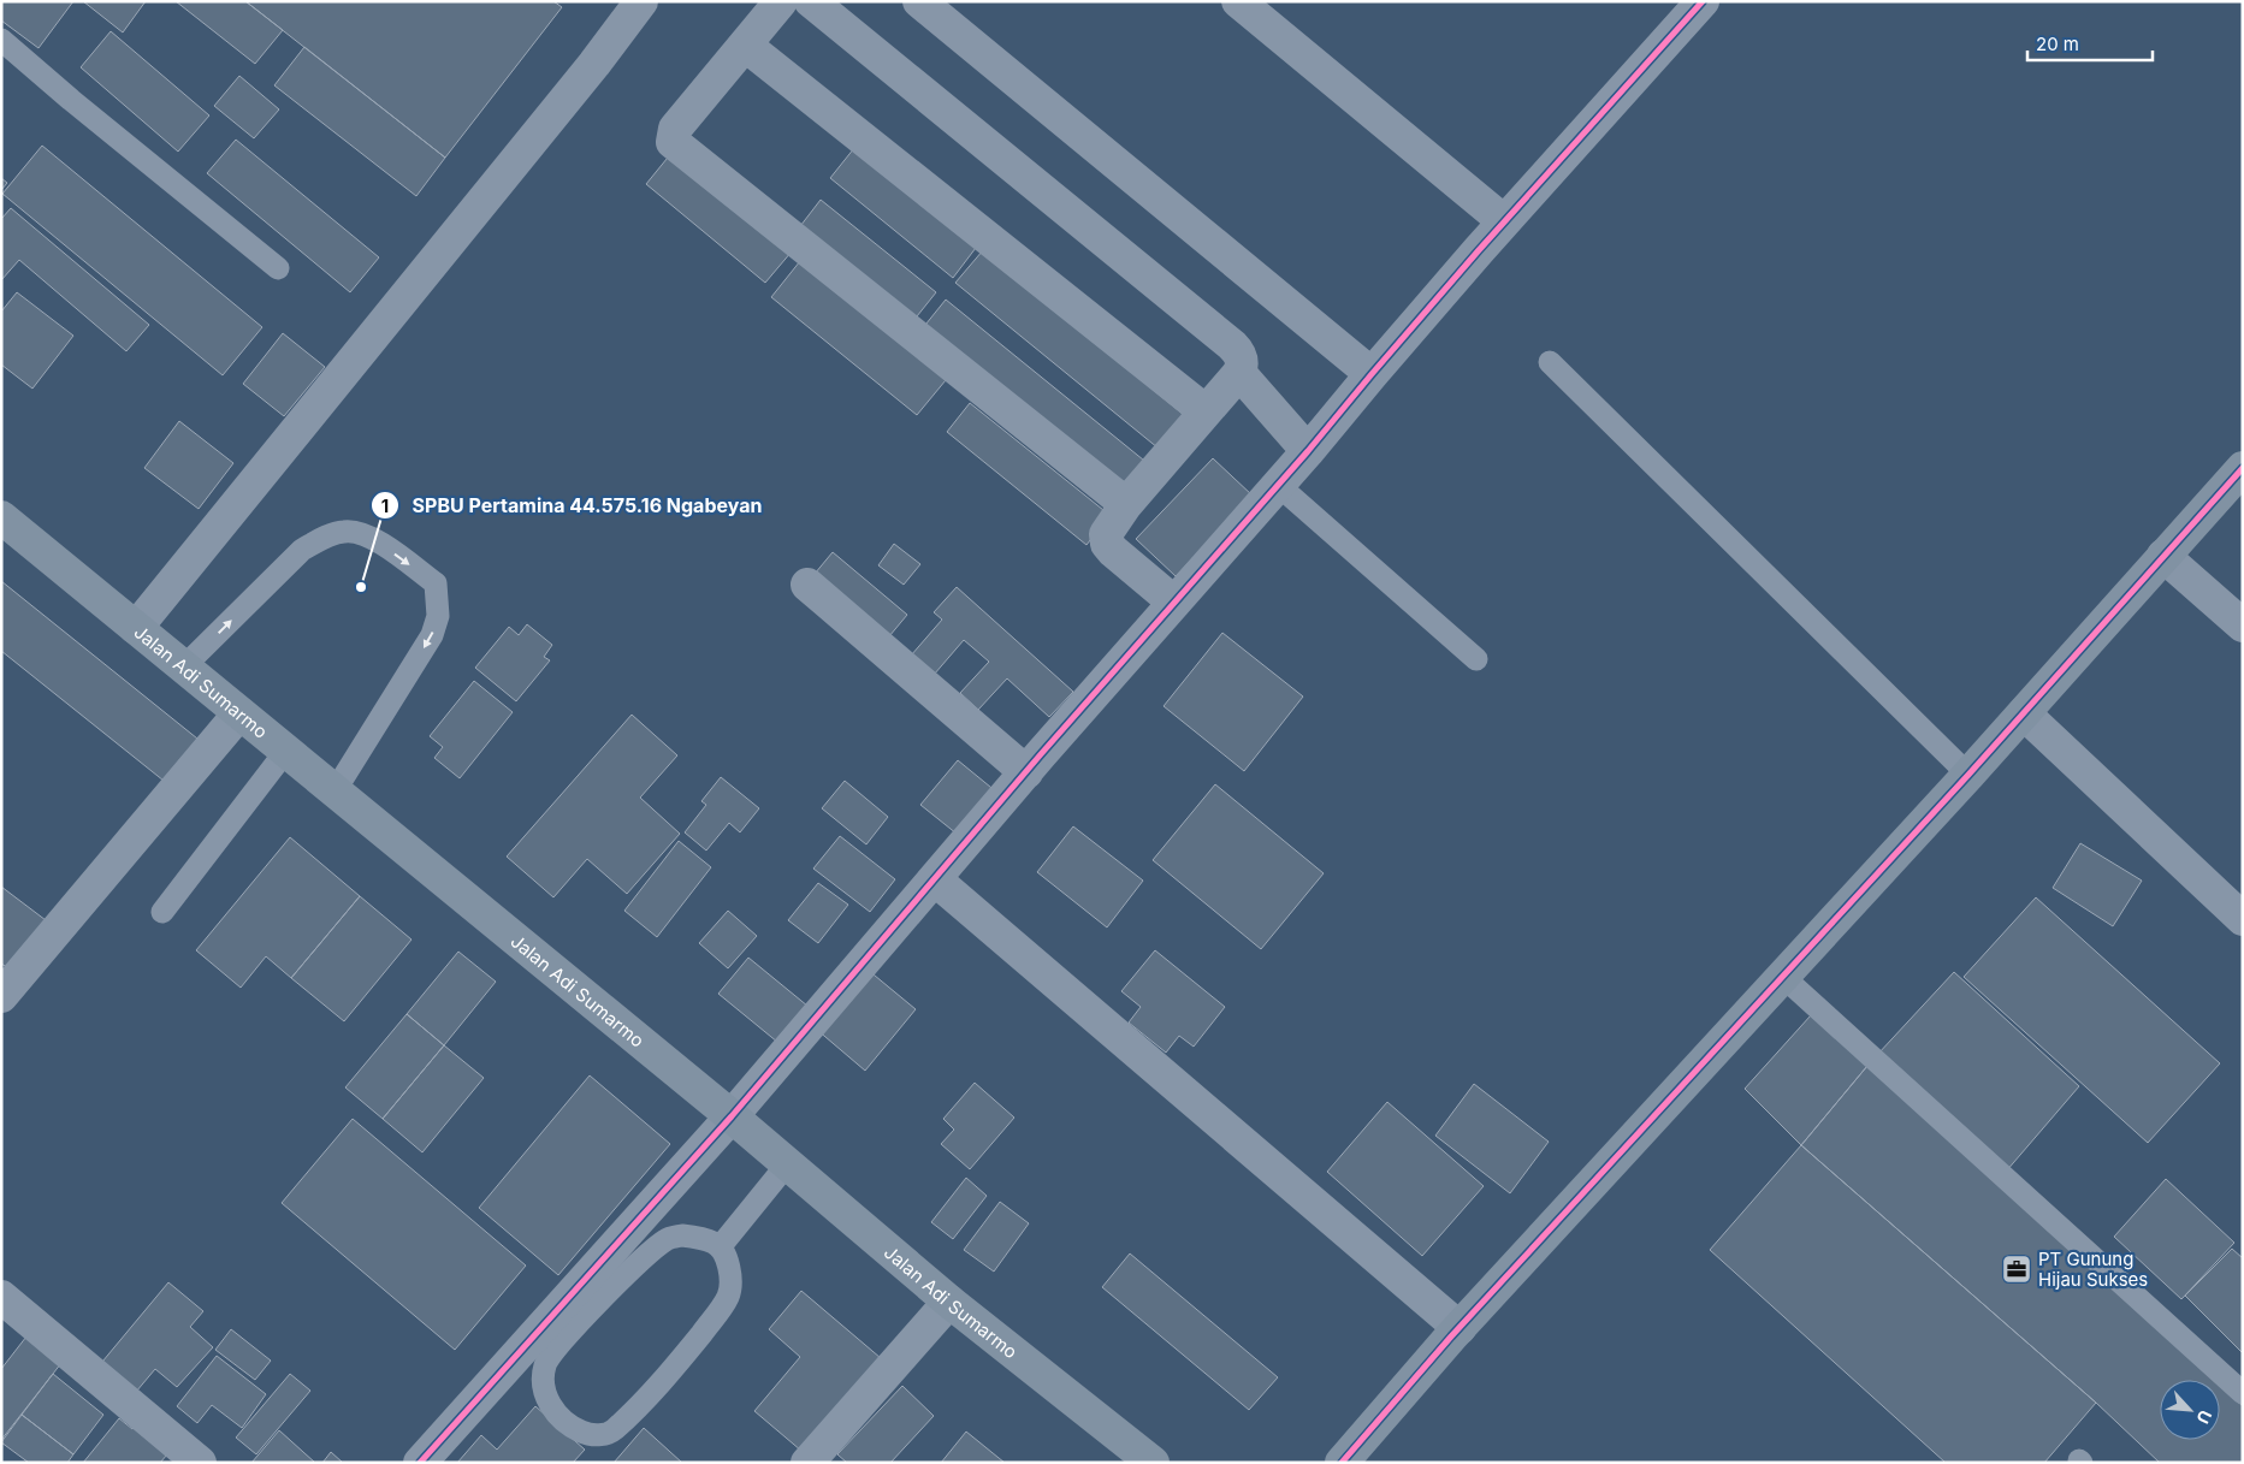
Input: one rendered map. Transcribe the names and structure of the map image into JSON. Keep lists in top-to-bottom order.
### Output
{
  "streets": {
    "main road": ["Jalan Adi Sumarmo"]
  },
  "places": {
    "other": ["SPBU Pertamina 44.575.16 Ngabeyan"],
    "office": ["PT Gunung Hijau Sukses"]
  },
  "scale_bar": "20 m",
  "north": "bottom right"
}
